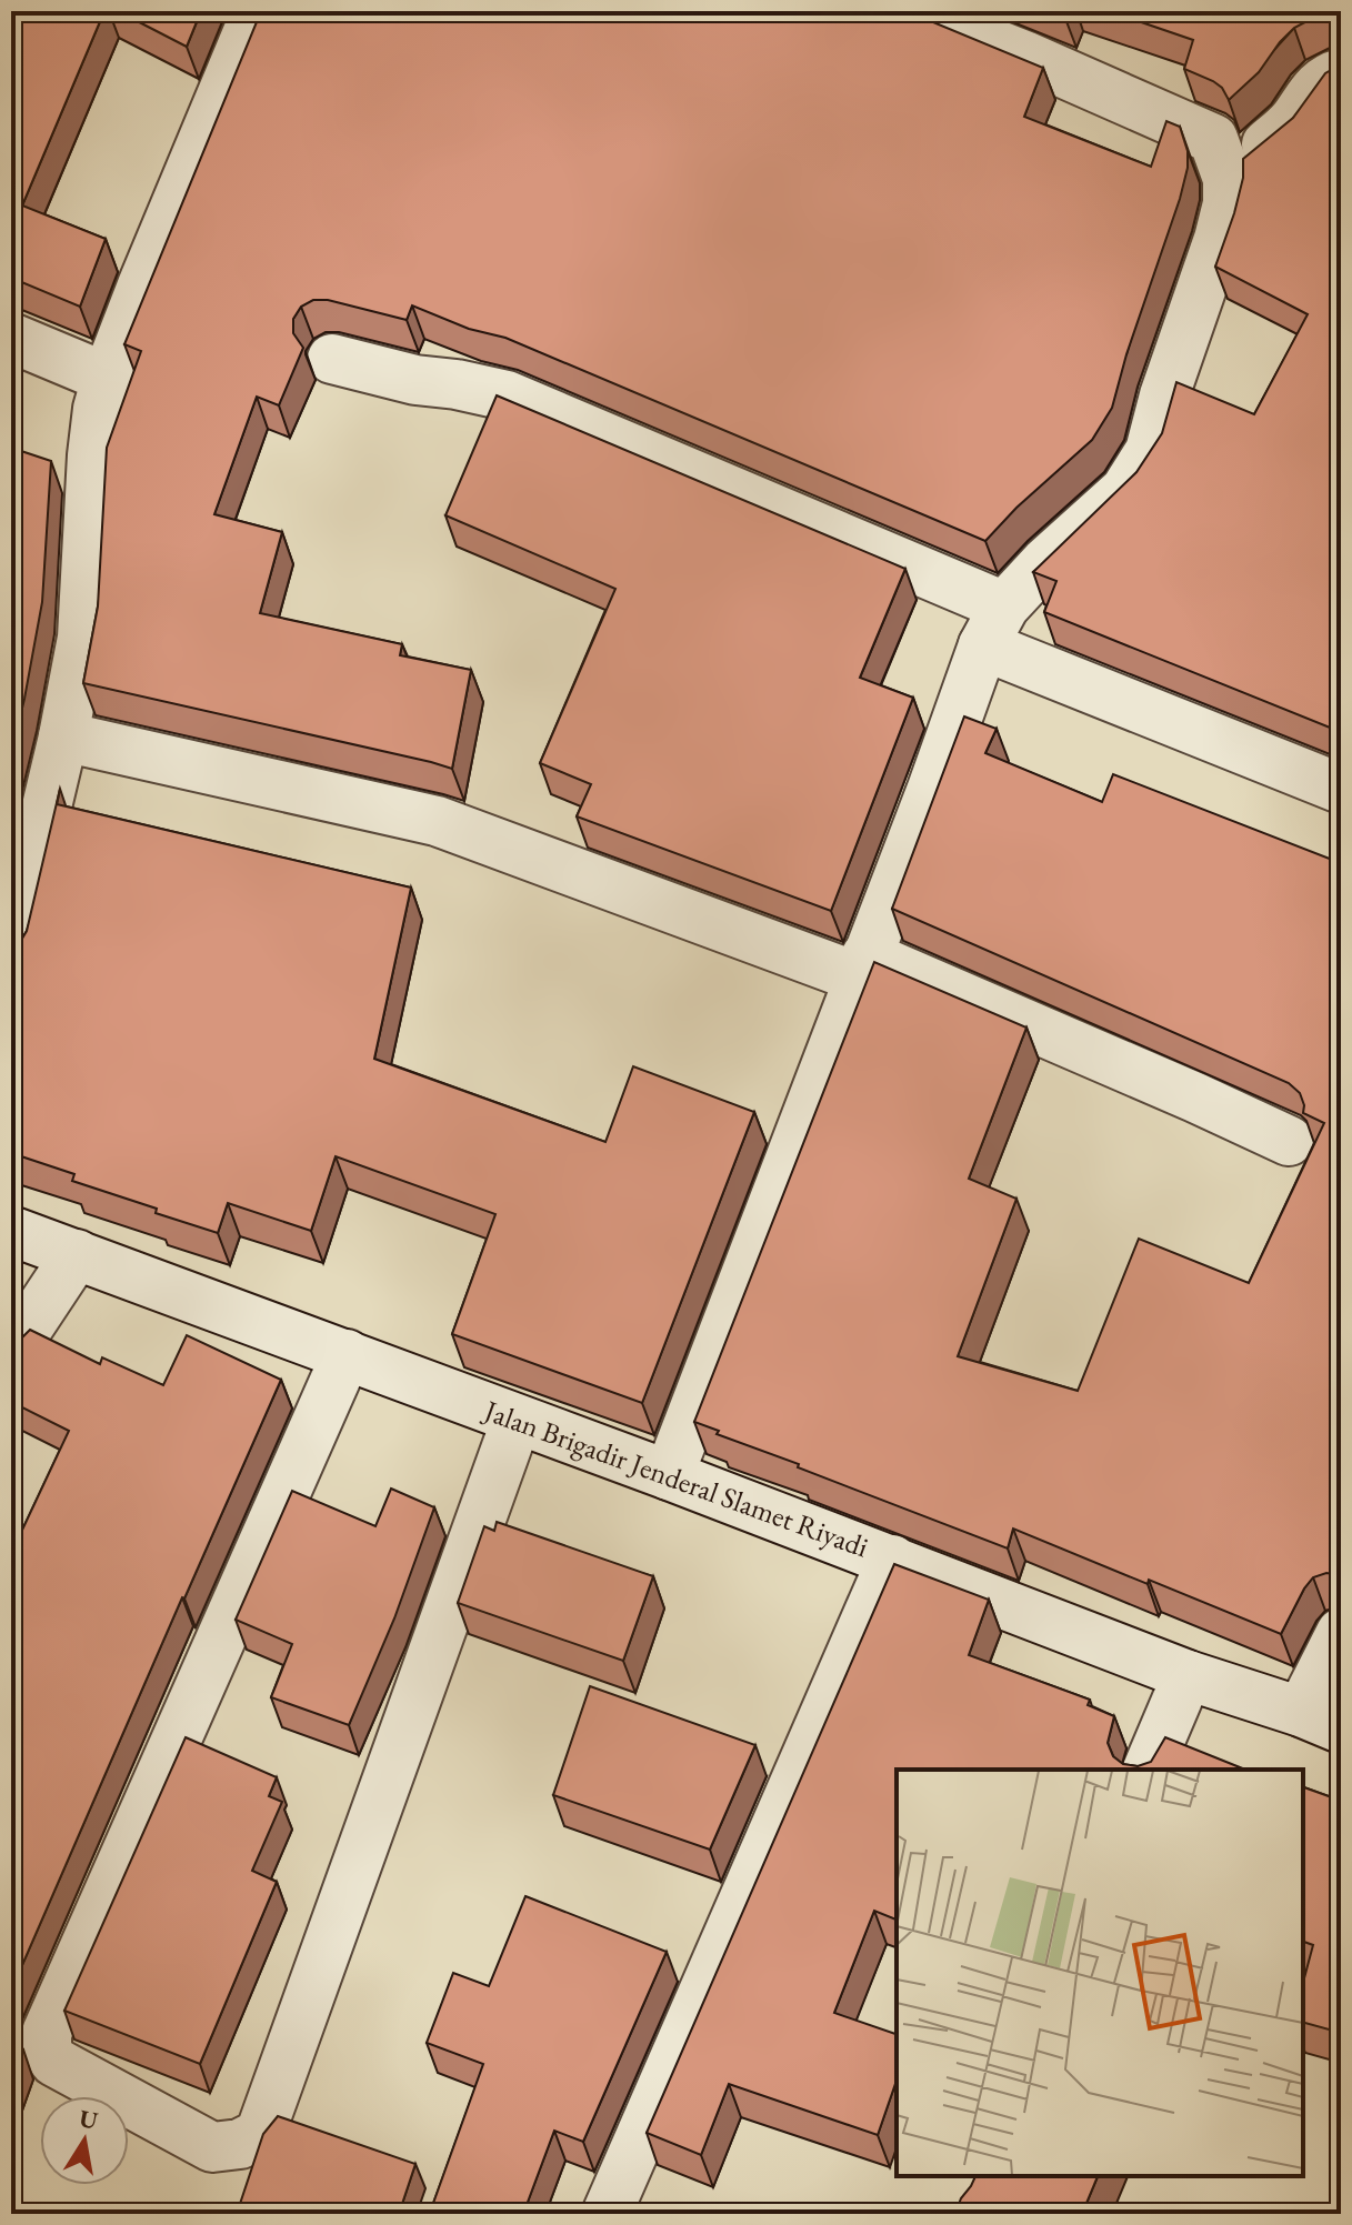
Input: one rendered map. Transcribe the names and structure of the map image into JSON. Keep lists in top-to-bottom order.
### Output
{
  "streets": {
    "street": ["Jalan Brigadir Jenderal Slamet Riyadi"]
  },
  "north": "top"
}
